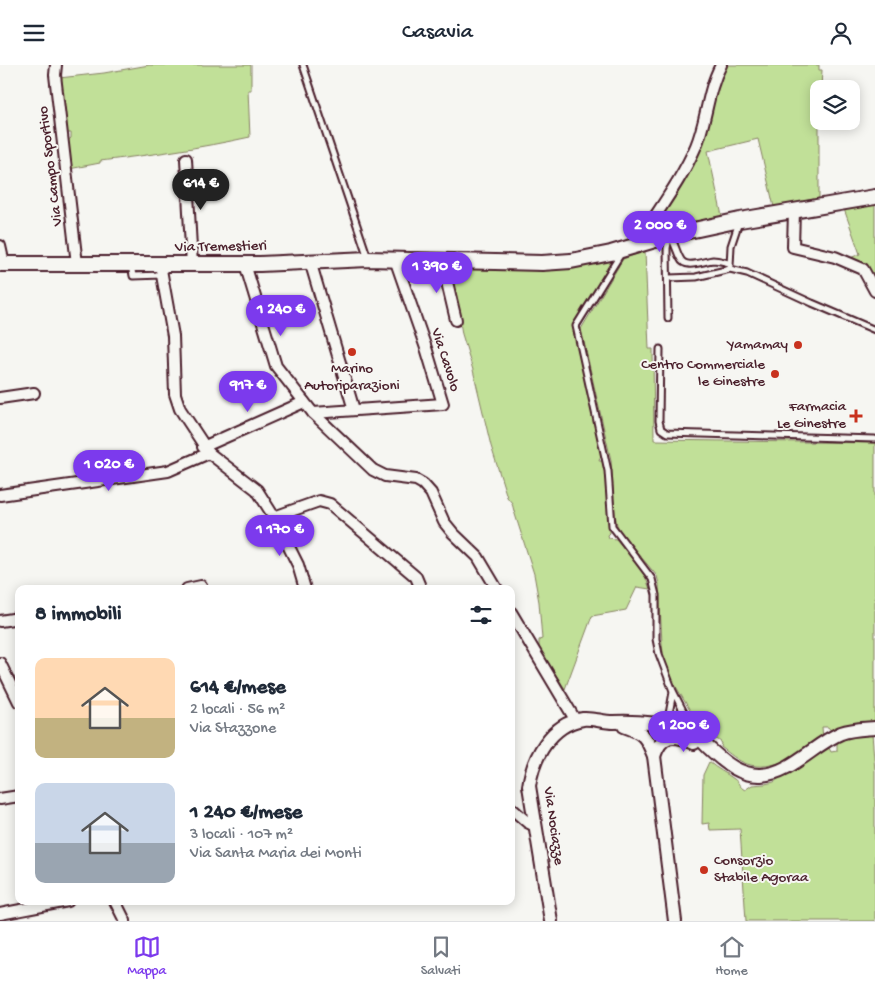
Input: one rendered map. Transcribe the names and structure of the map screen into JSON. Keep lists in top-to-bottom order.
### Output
{
  "streets": {
    "main road": ["Via Tremestieri"],
    "street": ["Via Campo Sportivo", "Via Cavolo", "Via Nociazze"]
  },
  "crossings": [
    ["Via Campo Sportivo", "Via Tremestieri"],
    ["Via Tremestieri", "Via Cavolo"]
  ],
  "places": {
    "other": [
      "Yamamay",
      "Marino Autoriparazioni",
      "Centro Commerciale le Ginestre",
      "Consorzio Stabile Agoraa"
    ],
    "health": ["Farmacia Le Ginestre"]
  },
  "page": {
    "header": "Casavia",
    "price": [
      "614 €",
      "2 000 €",
      "1 390 €",
      "1 240 €",
      "917 €",
      "1 020 €",
      "1 170 €",
      "1 200 €"
    ],
    "heading": "8 immobili",
    "list": [
      {
        "name": "614 €/mese",
        "note": "2 locali · 56 m² · Via Stazzone"
      },
      {
        "name": "1 240 €/mese",
        "note": "3 locali · 107 m² · Via Santa Maria dei Monti"
      }
    ],
    "tabs": ["Mappa", "Salvati", "Home"]
  }
}
